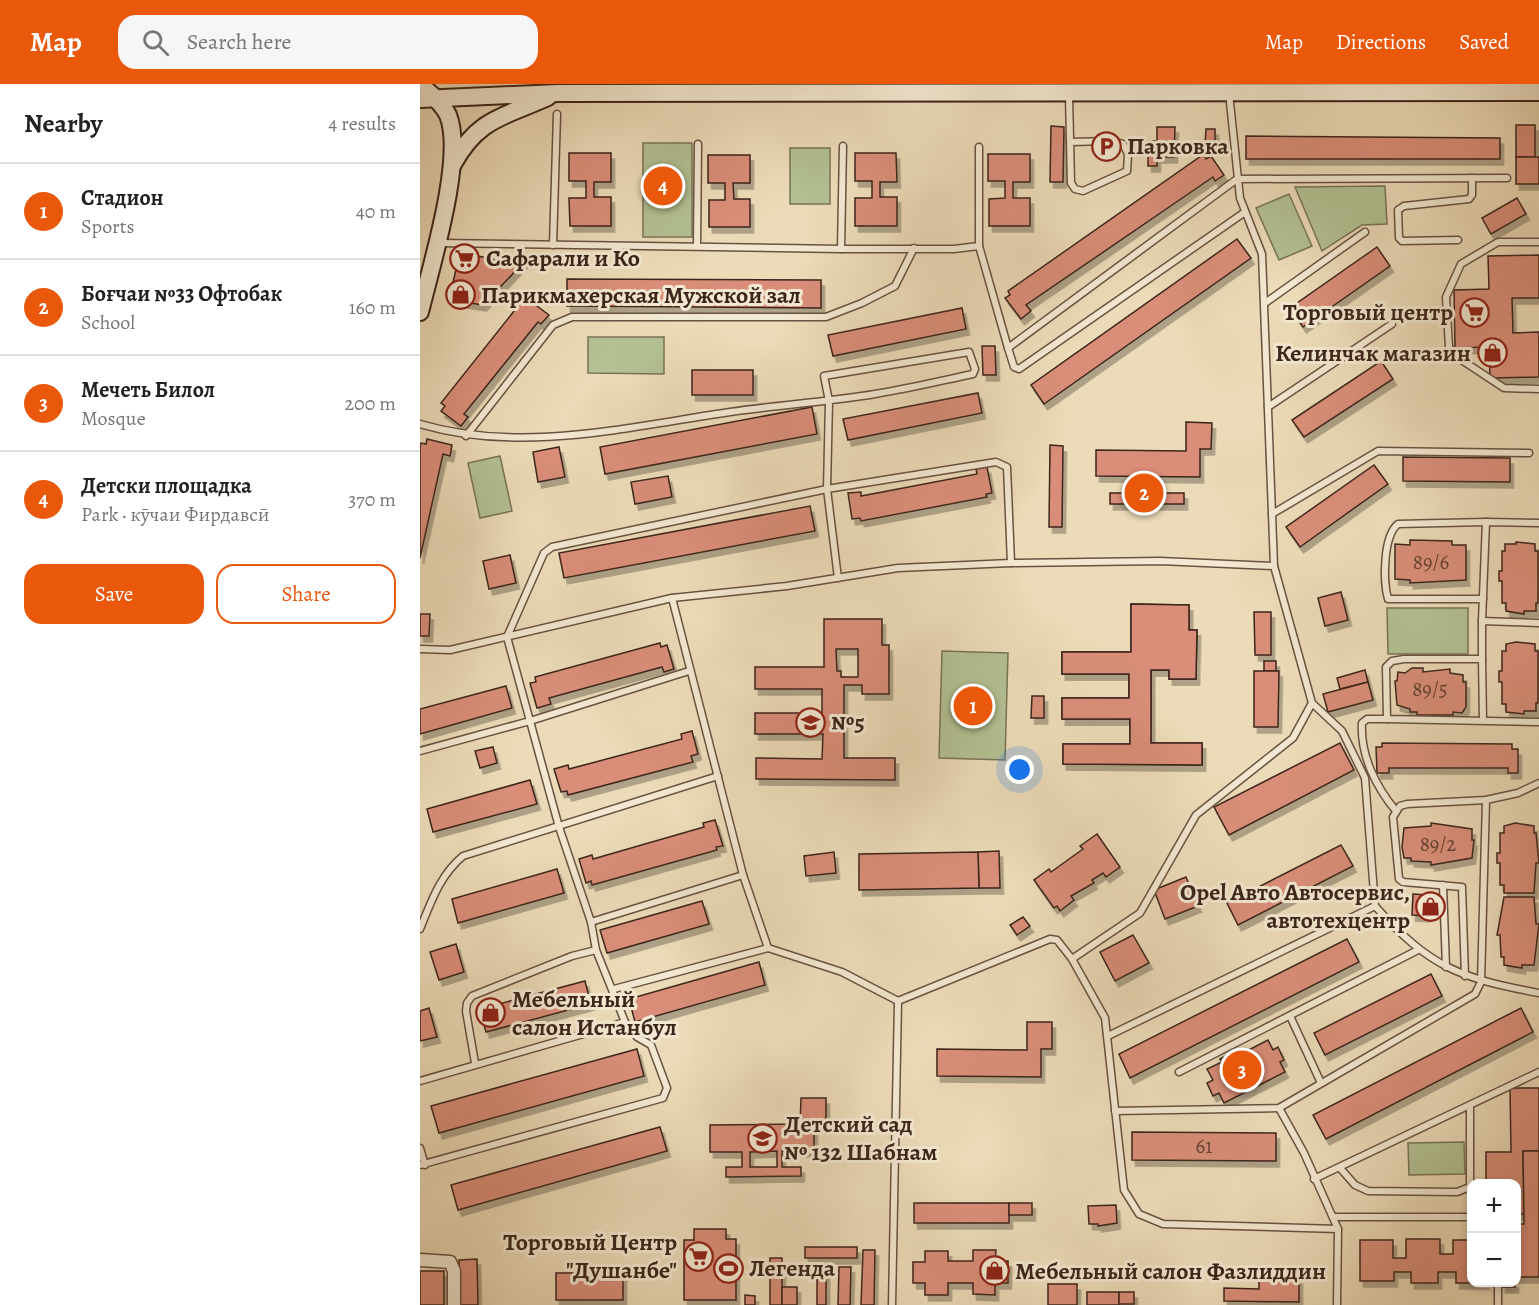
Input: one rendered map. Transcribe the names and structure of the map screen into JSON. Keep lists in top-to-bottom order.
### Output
{
  "places": {
    "parking": ["Парковка"],
    "supermarket": ["Сафарали и Ко", "Торговый центр", "Торговый Центр \"Душанбе\""],
    "shop": [
      "Парикмахерская Мужской зал",
      "Келинчак магазин",
      "Opel Авто Автосервис, автотехцентр",
      "Мебельный салон Истанбул",
      "Мебельный салон Фазлиддин"
    ],
    "school or university": ["№5", "Детский сад № 132 Шабнам"],
    "sports": ["Легенда"]
  },
  "house_numbers": [
    "89/6",
    "89/5",
    "89/2",
    "61"
  ],
  "page": {
    "header": "Map",
    "search": "Search here",
    "nav": ["Map", "Directions", "Saved"],
    "heading": ["Nearby", "4 results"],
    "list": [
      {
        "mark": "1",
        "name": "Стадион",
        "note": "Sports",
        "value": "40 m"
      },
      {
        "mark": "2",
        "name": "Боғчаи №33 Офтобак",
        "note": "School",
        "value": "160 m"
      },
      {
        "mark": "3",
        "name": "Мечеть Билол",
        "note": "Mosque",
        "value": "200 m"
      },
      {
        "mark": "4",
        "name": "Детски площадка",
        "note": "Park · кӯчаи Фирдавсӣ",
        "value": "370 m"
      }
    ],
    "pins": [
      "4",
      "2",
      "1",
      "3"
    ],
    "buttons": ["Save", "Share"],
    "map_buttons": ["+", "−"]
  }
}
